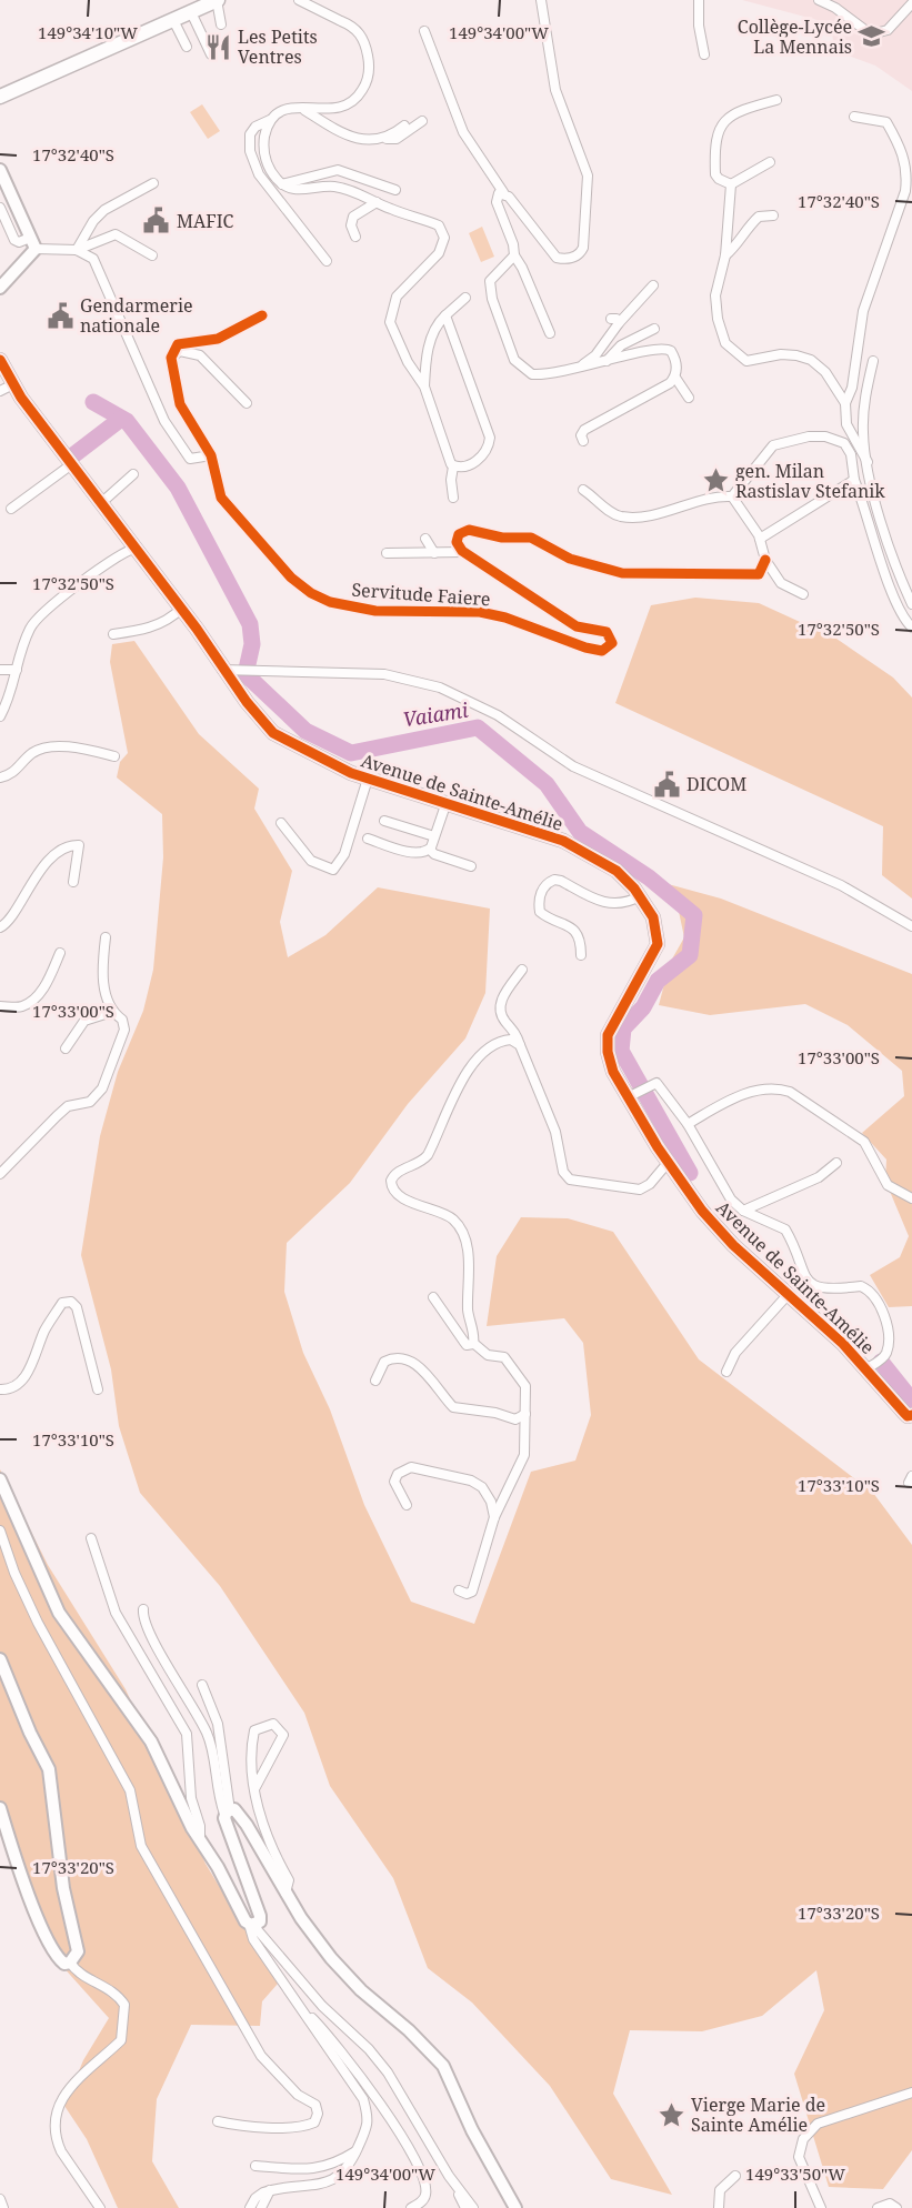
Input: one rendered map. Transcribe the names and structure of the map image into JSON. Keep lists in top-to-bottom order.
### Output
{
  "streets": {
    "street": ["Servitude Faiere", "Avenue de Sainte-Amélie"]
  },
  "water": ["Vaiami"],
  "places": {
    "school or university": ["Collège-Lycée La Mennais"],
    "restaurant": ["Les Petits Ventres"],
    "public building": ["MAFIC", "Gendarmerie nationale", "DICOM"],
    "place": ["gen. Milan Rastislav Stefanik", "Vierge Marie de Sainte Amélie"]
  },
  "coordinates": [
    "149°34'10\"W",
    "149°34'00\"W",
    "17°32'40\"S",
    "17°32'50\"S",
    "17°33'00\"S",
    "17°33'10\"S",
    "17°33'20\"S",
    "149°33'50\"W"
  ]
}
